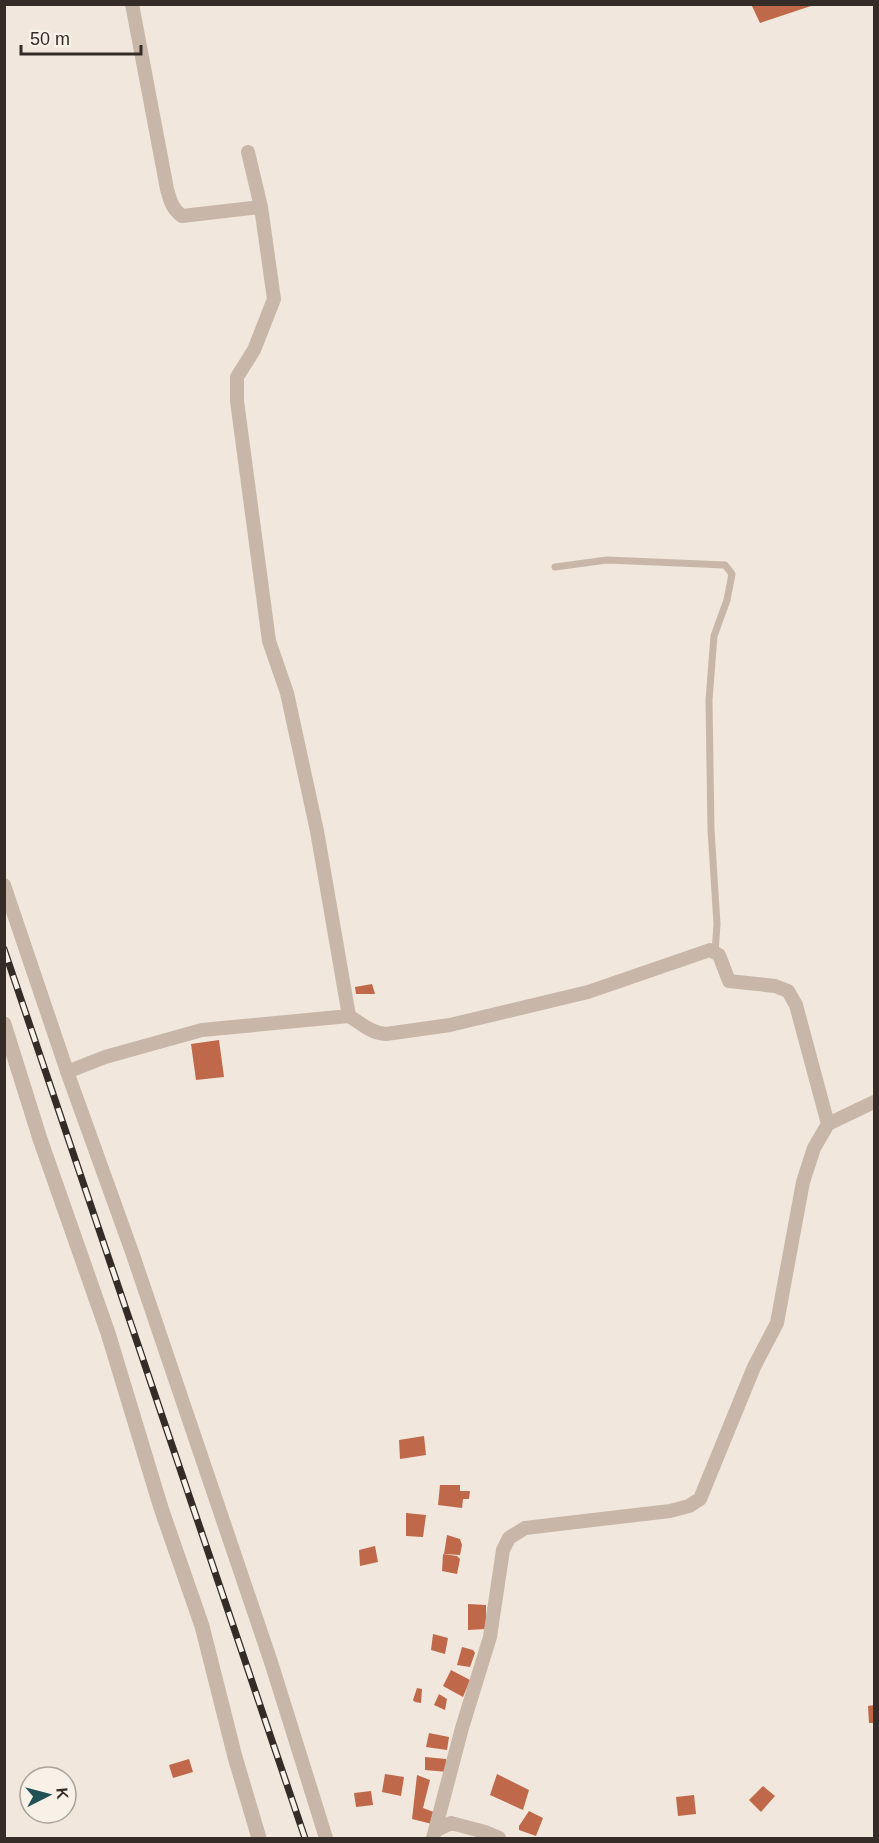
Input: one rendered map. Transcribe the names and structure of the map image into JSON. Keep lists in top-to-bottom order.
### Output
{
  "scale_bar": "50 m",
  "north": "right"
}
